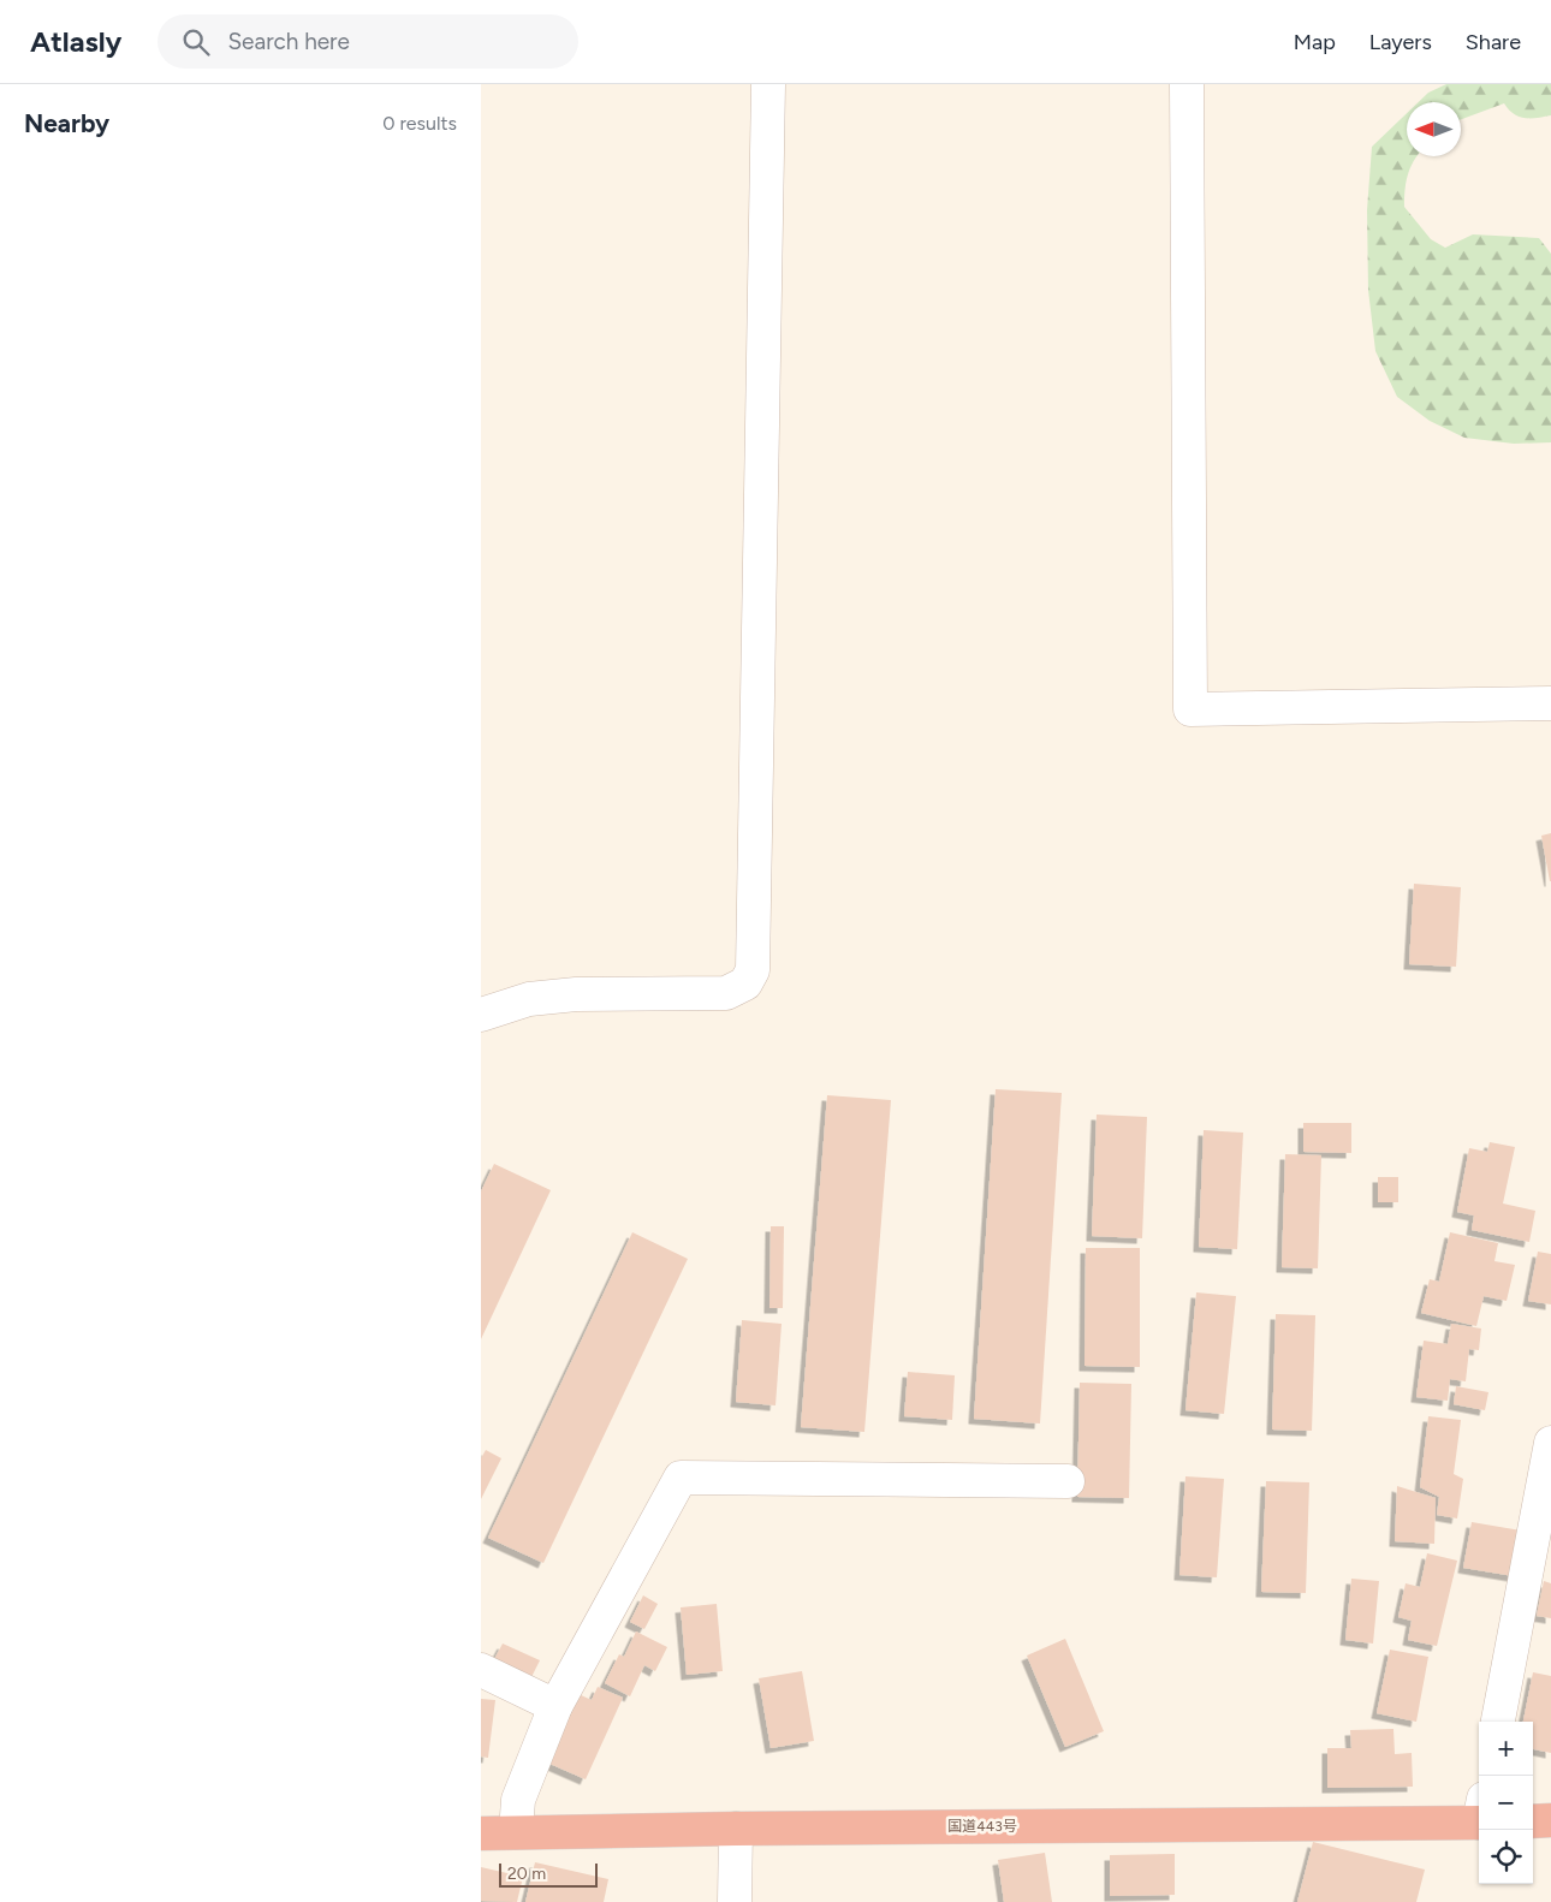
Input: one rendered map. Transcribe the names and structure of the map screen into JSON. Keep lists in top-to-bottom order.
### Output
{
  "streets": {
    "highway": ["国道443号"]
  },
  "scale_bar": "20 m",
  "north": "left",
  "page": {
    "header": "Atlasly",
    "search": "Search here",
    "nav": ["Map", "Layers", "Share"],
    "heading": ["Nearby", "0 results"],
    "map_buttons": ["+", "−"],
    "scale": "20 m"
  }
}
